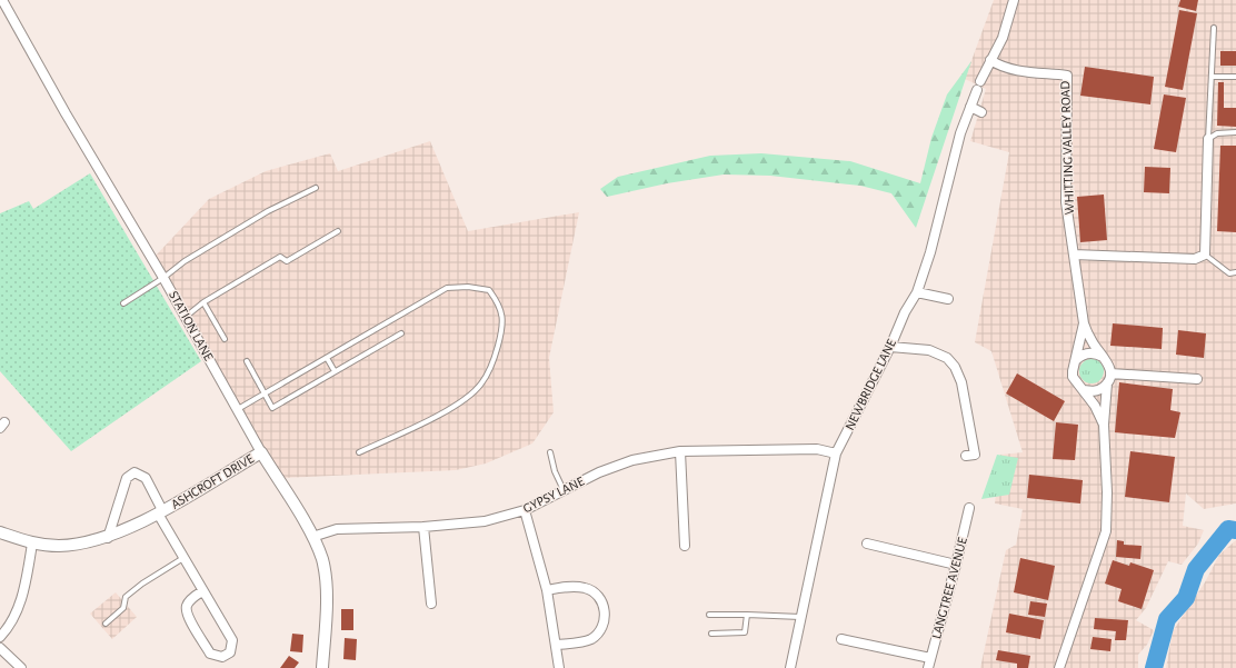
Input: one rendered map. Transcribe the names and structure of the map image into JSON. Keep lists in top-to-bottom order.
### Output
{
  "streets": {
    "street": [
      "WHITTING VALLEY ROAD",
      "STATION LANE",
      "NEWBRIDGE LANE",
      "ASHCROFT DRIVE",
      "GYPSY LANE",
      "LANGTREE AVENUE"
    ]
  },
  "crossings": [
    ["STATION LANE", "ASHCROFT DRIVE"],
    ["STATION LANE", "GYPSY LANE"],
    ["NEWBRIDGE LANE", "GYPSY LANE"]
  ]
}
